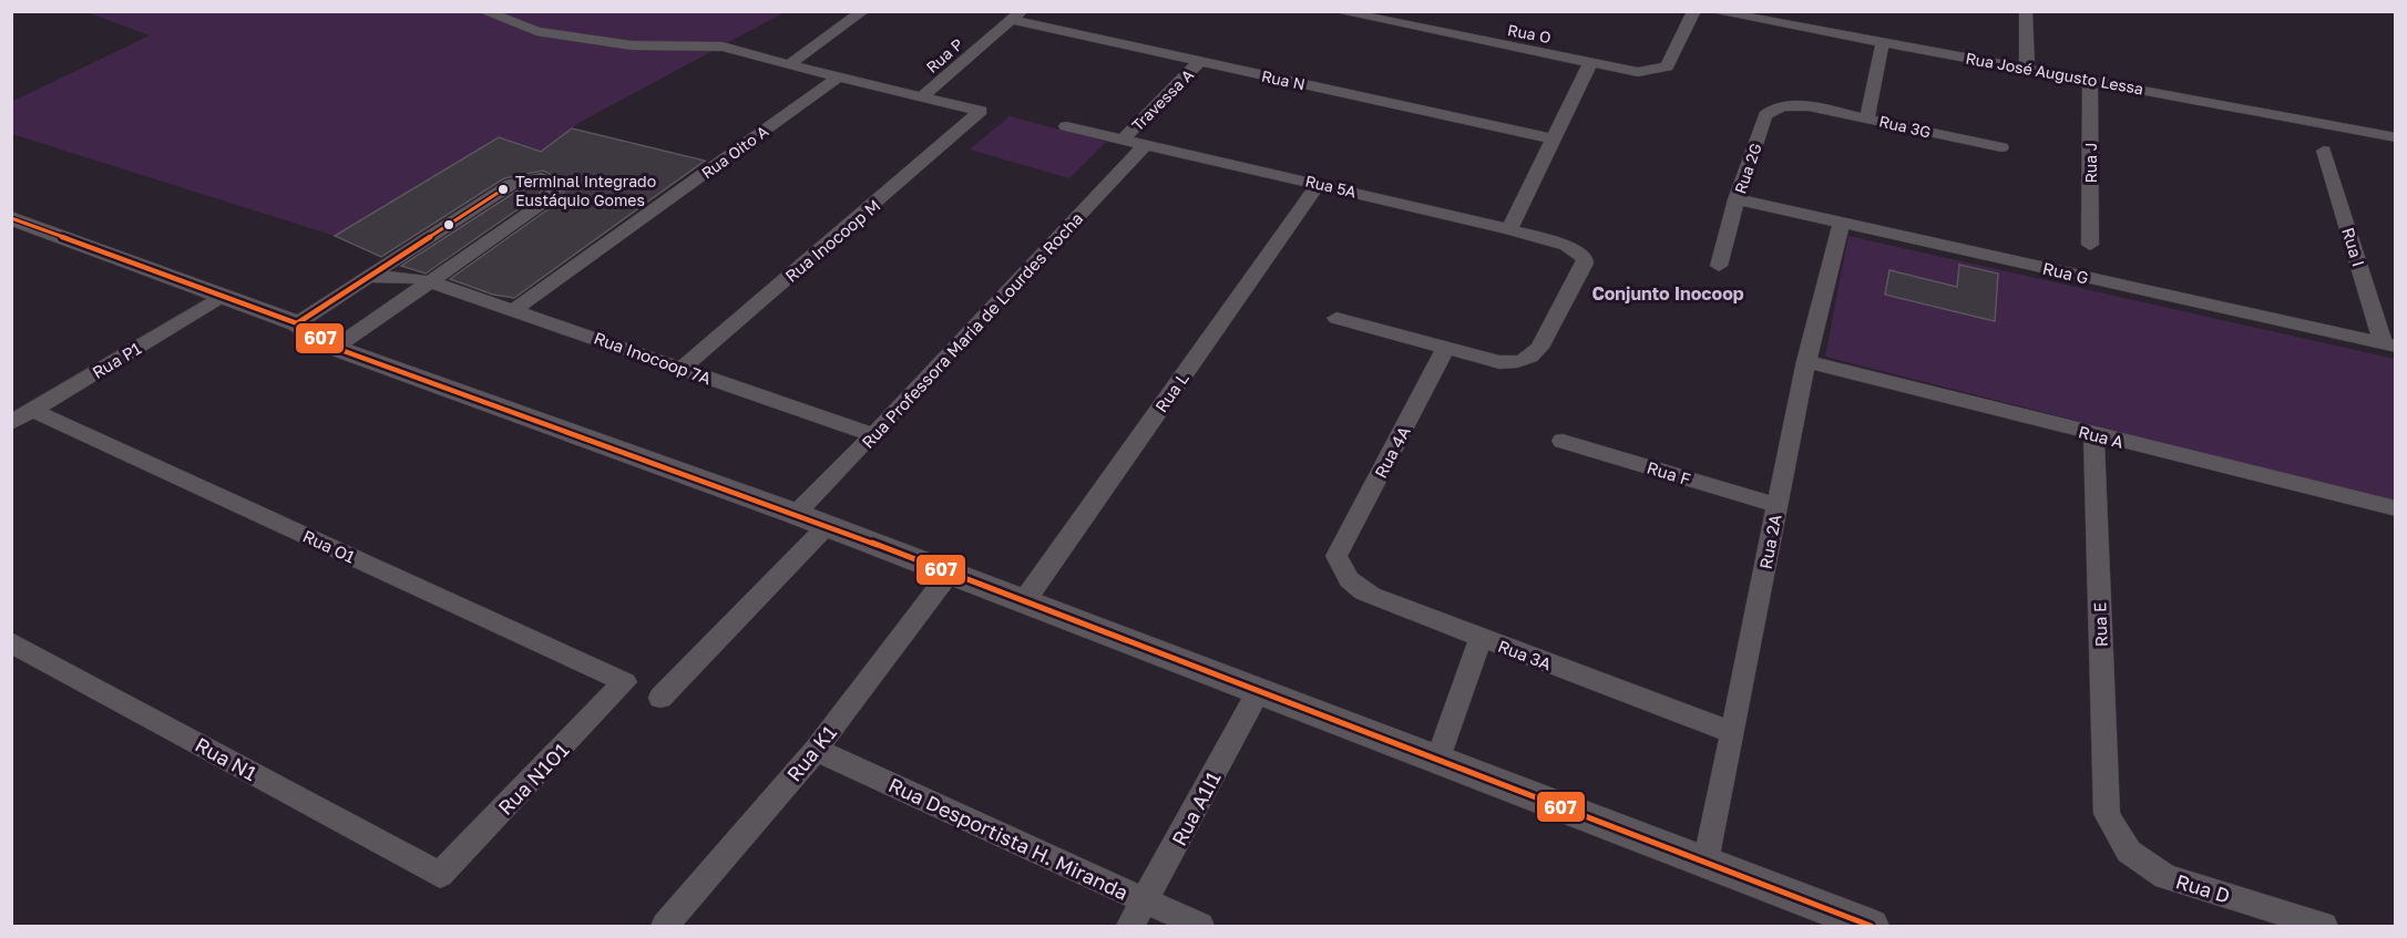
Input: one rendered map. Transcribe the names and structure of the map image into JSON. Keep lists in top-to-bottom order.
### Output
{
  "streets": {
    "street": [
      "Rua O",
      "Rua P",
      "Rua José Augusto Lessa",
      "Rua N",
      "Travessa A",
      "Rua 3G",
      "Rua Oito A",
      "Rua J",
      "Rua 2G",
      "Rua 5A",
      "Rua Inocoop M",
      "Rua I",
      "Rua G",
      "Rua Professora Maria de Lourdes Rocha",
      "Rua Inocoop 7A",
      "Rua P1",
      "Rua L",
      "Rua A",
      "Rua 4A",
      "Rua F",
      "Rua 2A",
      "Rua O1",
      "Rua E",
      "Rua 3A",
      "Rua K1",
      "Rua N1",
      "Rua N1O1",
      "Rua A1I1",
      "Rua Desportista H. Miranda",
      "Rua D"
    ]
  },
  "crossings": [
    ["Rua P", "Rua N"],
    ["Rua P", "Rua Inocoop M"],
    ["Rua José Augusto Lessa", "Rua J"],
    ["Rua N", "Travessa A"],
    ["Travessa A", "Rua 5A"],
    ["Rua 3G", "Rua 2G"],
    ["Rua Oito A", "Rua Inocoop 7A"],
    ["Rua 2G", "Rua G"],
    ["Rua 5A", "Rua Professora Maria de Lourdes Rocha"],
    ["Rua 5A", "Rua L"],
    ["Rua 5A", "Rua 4A"],
    ["Rua Inocoop M", "Rua Inocoop 7A"],
    ["Rua I", "Rua G"],
    ["Rua G", "Rua 2A"],
    ["Rua Professora Maria de Lourdes Rocha", "Rua Inocoop 7A"],
    ["Rua P1", "Rua O1"],
    ["Rua A", "Rua 2A"],
    ["Rua A", "Rua E"],
    ["Rua 4A", "Rua 3A"],
    ["Rua F", "Rua 2A"],
    ["Rua 2A", "Rua 3A"],
    ["Rua O1", "Rua N1O1"],
    ["Rua E", "Rua D"],
    ["Rua K1", "Rua Desportista H. Miranda"],
    ["Rua N1", "Rua N1O1"],
    ["Rua A1I1", "Rua Desportista H. Miranda"]
  ],
  "districts": ["Conjunto Inocoop"],
  "places": ["Terminal Integrado Eustáquio Gomes"],
  "lines": ["transit line 607"]
}
